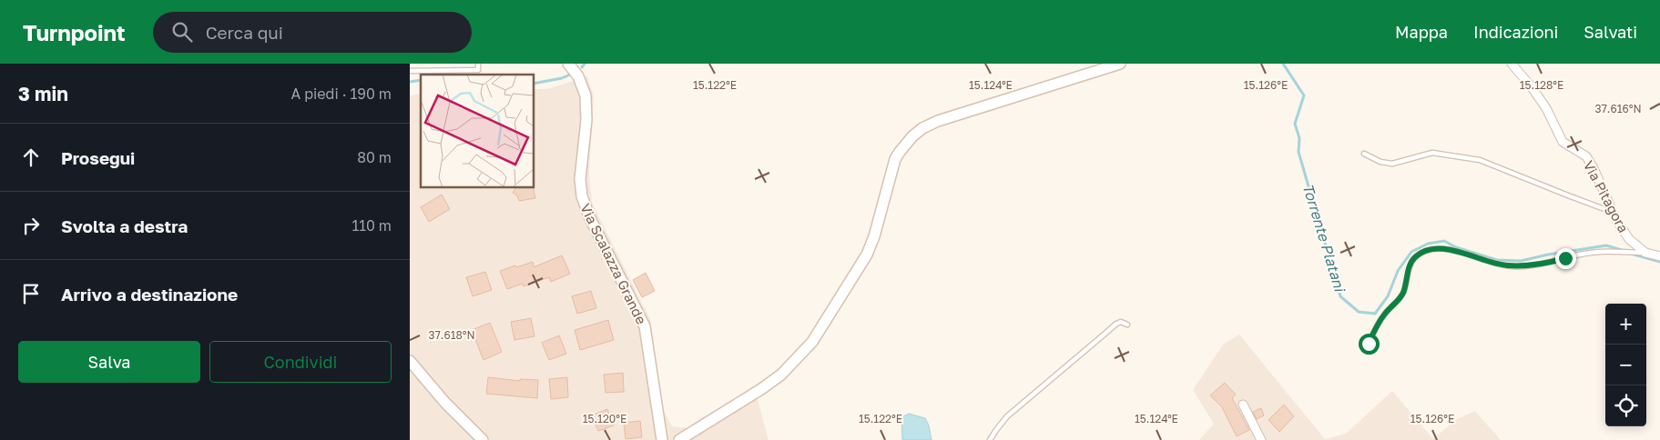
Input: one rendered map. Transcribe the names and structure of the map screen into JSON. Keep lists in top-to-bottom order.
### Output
{
  "streets": {
    "street": ["Via Pitagora", "Via Scalazza Grande"]
  },
  "water": ["Torrente Platani"],
  "page": {
    "header": "Turnpoint",
    "search": "Cerca qui",
    "nav": ["Mappa", "Indicazioni", "Salvati"],
    "heading": ["3 min", "A piedi · 190 m"],
    "list": [
      ["Prosegui", "80 m"],
      ["Svolta a destra", "110 m"],
      "Arrivo a destinazione"
    ],
    "map_buttons": ["+", "−"],
    "buttons": ["Salva", "Condividi"]
  },
  "coordinates": [
    "15.122°E",
    "15.124°E",
    "15.126°E",
    "15.128°E",
    "37.616°N",
    "37.618°N",
    "15.120°E"
  ]
}
